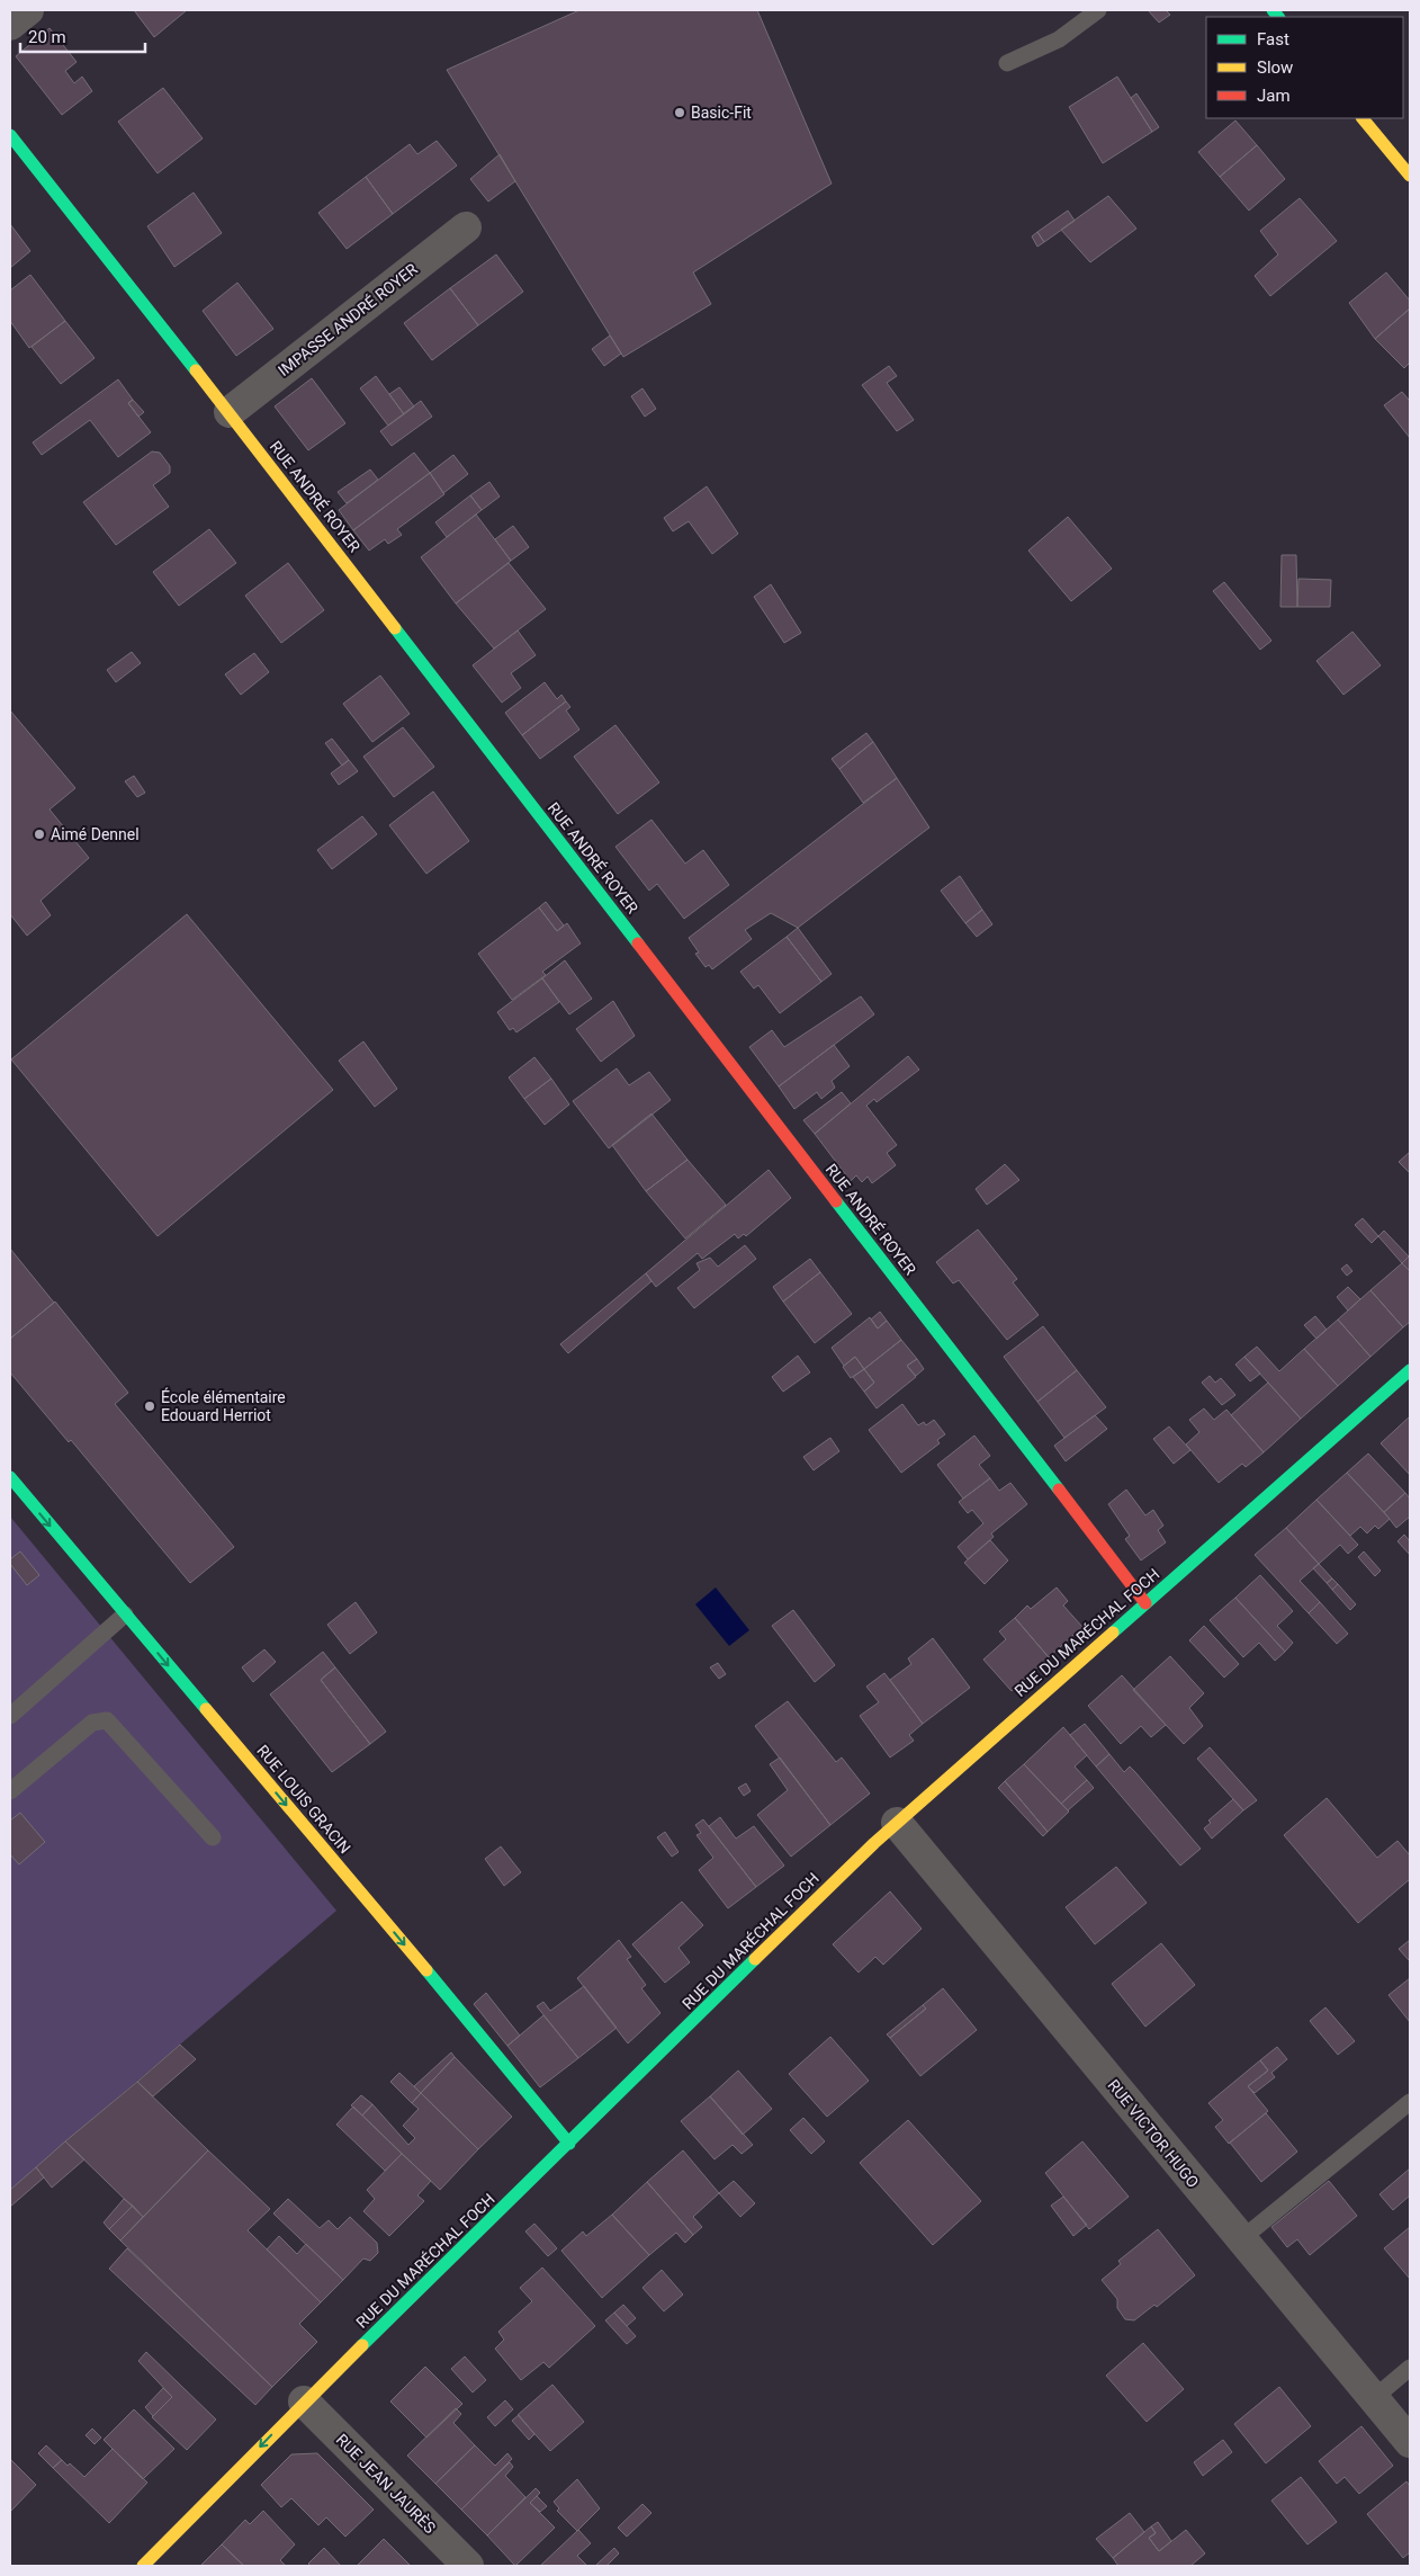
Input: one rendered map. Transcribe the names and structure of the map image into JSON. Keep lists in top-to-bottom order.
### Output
{
  "streets": {
    "street": [
      "IMPASSE ANDRÉ ROYER",
      "RUE ANDRÉ ROYER",
      "RUE DU MARÉCHAL FOCH",
      "RUE LOUIS GRACIN",
      "RUE VICTOR HUGO",
      "RUE JEAN JAURÈS"
    ]
  },
  "crossings": [
    ["IMPASSE ANDRÉ ROYER", "RUE ANDRÉ ROYER"],
    ["RUE ANDRÉ ROYER", "RUE DU MARÉCHAL FOCH"],
    ["RUE DU MARÉCHAL FOCH", "RUE LOUIS GRACIN"],
    ["RUE DU MARÉCHAL FOCH", "RUE VICTOR HUGO"],
    ["RUE DU MARÉCHAL FOCH", "RUE JEAN JAURÈS"]
  ],
  "one_way": ["RUE LOUIS GRACIN"],
  "places": ["Basic-Fit", "Aimé Dennel", "École élémentaire Edouard Herriot"],
  "legend": ["Fast", "Slow", "Jam"],
  "scale_bar": "20 m"
}
